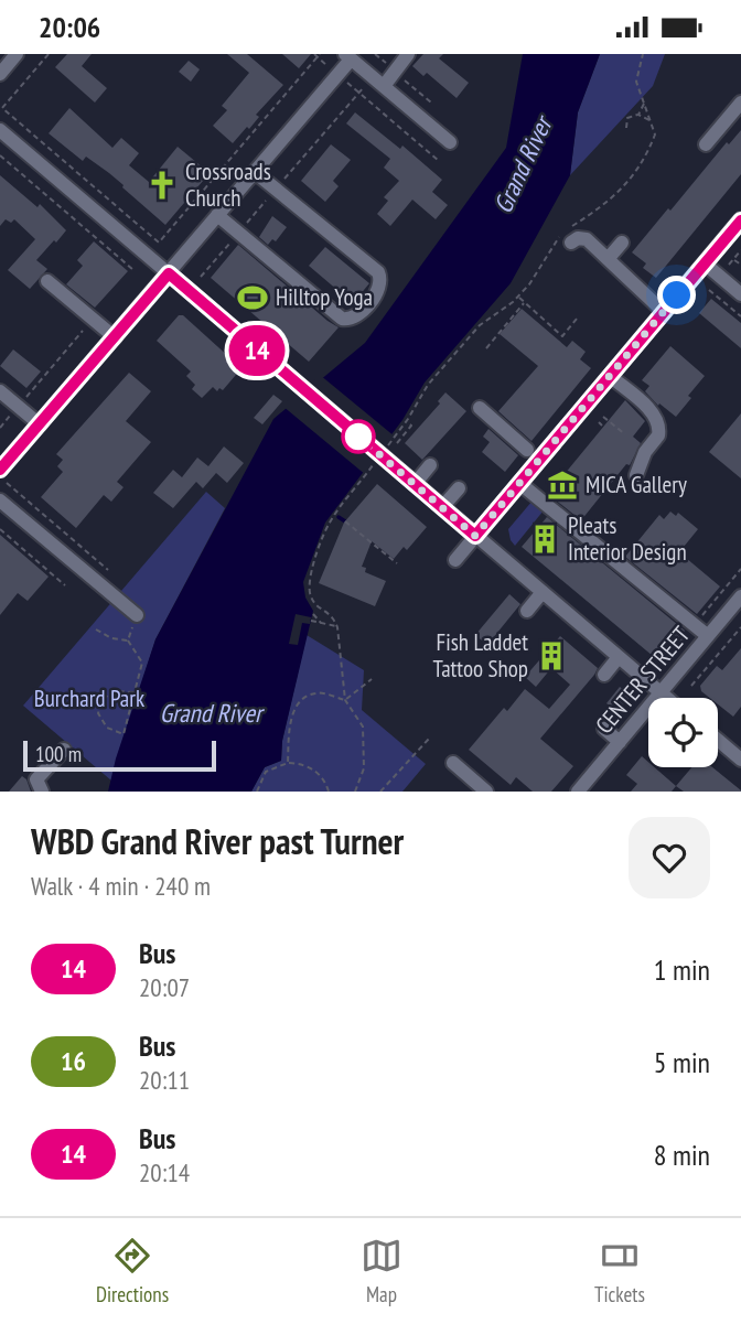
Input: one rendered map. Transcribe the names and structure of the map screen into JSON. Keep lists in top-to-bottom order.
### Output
{
  "streets": {
    "street": ["CENTER STREET"]
  },
  "water": ["Grand River"],
  "parks": ["Burchard Park"],
  "places": {
    "church": ["Crossroads Church"],
    "sports": ["Hilltop Yoga"],
    "museum": ["MICA Gallery"],
    "building": ["Pleats Interior Design", "Fish Laddet Tattoo Shop"]
  },
  "lines": ["bus line 14"],
  "scale_bar": "100 m",
  "page": {
    "status": "20:06",
    "on_map": "14",
    "scale": "100 m",
    "heading": ["WBD Grand River past Turner", "Walk · 4 min · 240 m"],
    "list": [
      {
        "mark": "14",
        "name": "Bus",
        "note": "20:07",
        "value": "1 min"
      },
      {
        "mark": "16",
        "name": "Bus",
        "note": "20:11",
        "value": "5 min"
      },
      {
        "mark": "14",
        "name": "Bus",
        "note": "20:14",
        "value": "8 min"
      }
    ],
    "tabs": ["Directions", "Map", "Tickets"]
  }
}
